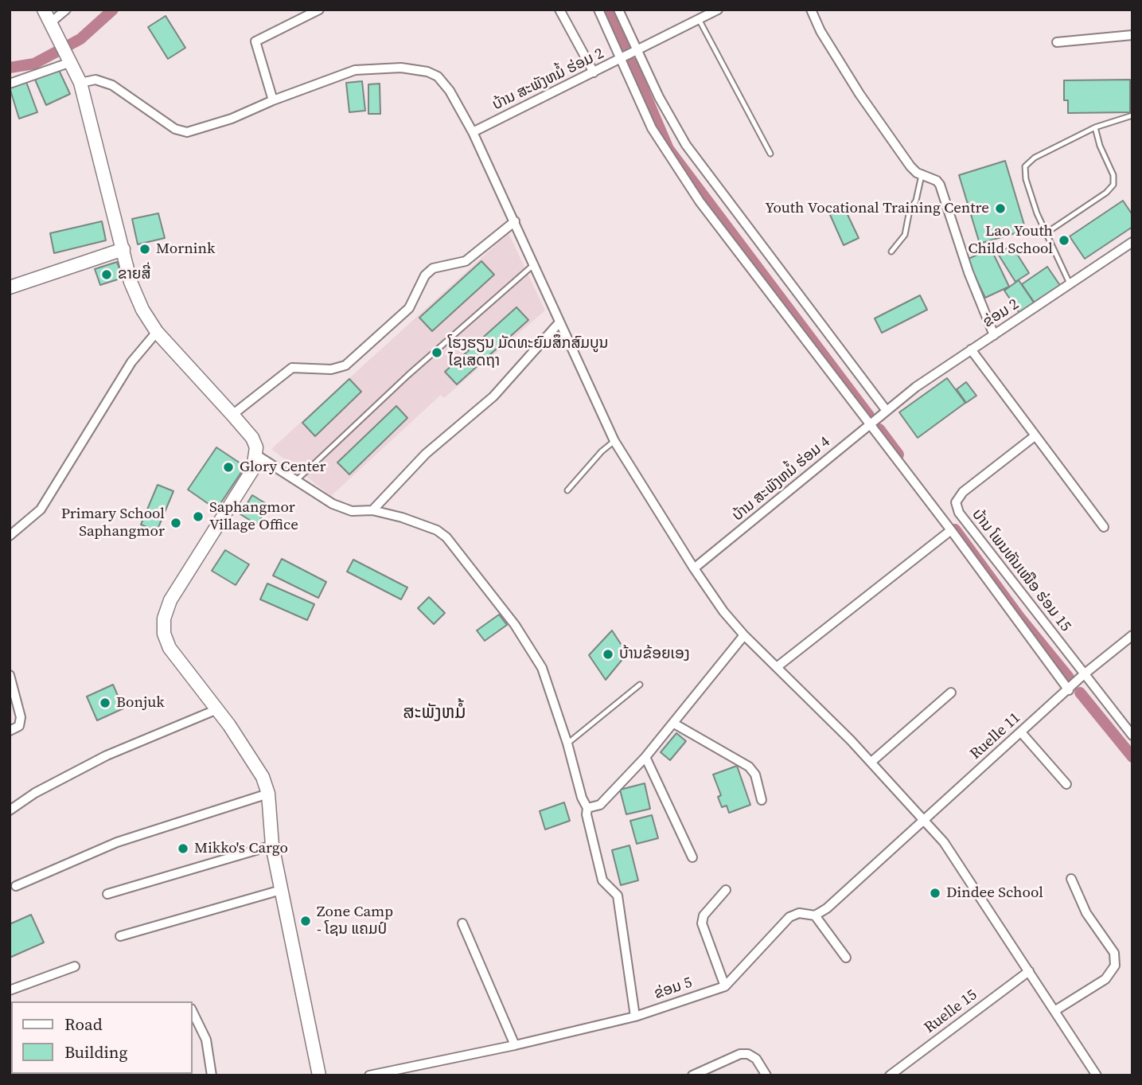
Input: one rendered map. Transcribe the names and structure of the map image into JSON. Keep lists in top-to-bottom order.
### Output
{
  "streets": {
    "street": [
      "ບ້ານ ສະພັງຫມໍ້ ຮ່ອມ 2",
      "ຂ່ອມ 2",
      "ບ້ານ ສະພັງຫມໍ້ ຮ່ອມ 4",
      "ບ້ານ ໂພນທັນເໜືອ ຮ່ອມ 15",
      "Ruelle 11",
      "ຂ່ອມ 5",
      "Ruelle 15"
    ]
  },
  "crossings": [
    ["ຂ່ອມ 2", "ບ້ານ ສະພັງຫມໍ້ ຮ່ອມ 4"],
    ["ບ້ານ ໂພນທັນເໜືອ ຮ່ອມ 15", "Ruelle 11"]
  ],
  "districts": ["ສະພັງຫມໍ້"],
  "places": [
    "Youth Vocational Training Centre",
    "Lao Youth Child School",
    "Mornink",
    "ຂາຍສີ່",
    "ໂຮງຮຽນ ມັດທະຍົມສຶກສົມບູນ ໄຊເສດຖາ",
    "Glory Center",
    "Saphangmor Village Office",
    "Primary School Saphangmor",
    "ບ້ານຂ້ອຍເອງ",
    "Bonjuk",
    "Mikko's Cargo",
    "Dindee School",
    "Zone Camp - ໂຊນ ແຄມປ໌"
  ],
  "legend": ["Road", "Building"]
}
